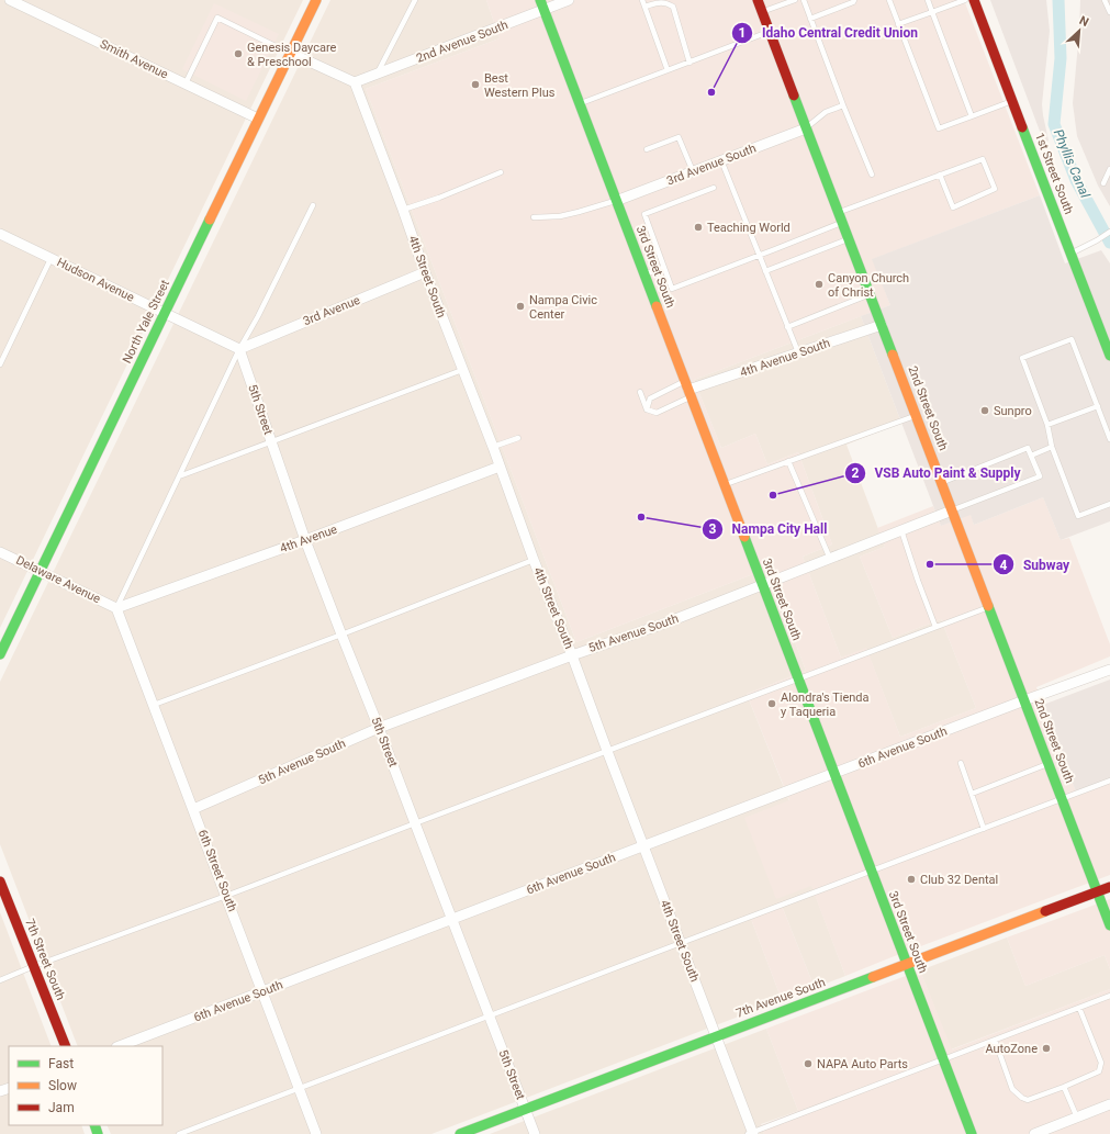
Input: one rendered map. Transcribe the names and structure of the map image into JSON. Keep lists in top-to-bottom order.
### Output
{
  "streets": {
    "main road": [
      "1st Street South",
      "3rd Street South",
      "North Yale Street",
      "2nd Street South",
      "7th Street South",
      "7th Avenue South"
    ],
    "street": [
      "2nd Avenue South",
      "Smith Avenue",
      "3rd Avenue South",
      "4th Street South",
      "Hudson Avenue",
      "3rd Avenue",
      "4th Avenue South",
      "5th Street",
      "4th Avenue",
      "Delaware Avenue",
      "5th Avenue South",
      "6th Avenue South",
      "6th Street South"
    ]
  },
  "crossings": [
    ["2nd Avenue South", "3rd Street South"],
    ["2nd Avenue South", "4th Street South"],
    ["Smith Avenue", "North Yale Street"],
    ["3rd Avenue South", "3rd Street South"],
    ["3rd Avenue South", "2nd Street South"],
    ["3rd Street South", "4th Avenue South"],
    ["3rd Street South", "5th Avenue South"],
    ["3rd Street South", "6th Avenue South"],
    ["3rd Street South", "7th Avenue South"],
    ["4th Street South", "3rd Avenue"],
    ["4th Street South", "4th Avenue"],
    ["4th Street South", "5th Avenue South"],
    ["4th Street South", "6th Avenue South"],
    ["4th Street South", "7th Avenue South"],
    ["Hudson Avenue", "3rd Avenue"],
    ["Hudson Avenue", "North Yale Street"],
    ["Hudson Avenue", "5th Street"],
    ["3rd Avenue", "5th Street"],
    ["North Yale Street", "Delaware Avenue"],
    ["4th Avenue South", "2nd Street South"],
    ["2nd Street South", "5th Avenue South"],
    ["2nd Street South", "6th Avenue South"],
    ["2nd Street South", "7th Avenue South"],
    ["5th Street", "4th Avenue"],
    ["5th Street", "5th Avenue South"],
    ["5th Street", "6th Avenue South"],
    ["5th Street", "7th Avenue South"],
    ["4th Avenue", "Delaware Avenue"],
    ["4th Avenue", "6th Street South"],
    ["Delaware Avenue", "6th Street South"],
    ["5th Avenue South", "6th Street South"],
    ["6th Avenue South", "6th Street South"]
  ],
  "water": ["Phyllis Canal"],
  "places": [
    "Genesis Daycare & Preschool",
    "Best Western Plus",
    "Idaho Central Credit Union",
    "Teaching World",
    "Canyon Church of Christ",
    "Nampa Civic Center",
    "Sunpro",
    "VSB Auto Paint & Supply",
    "Nampa City Hall",
    "Subway",
    "Alondra's Tienda y Taqueria",
    "Club 32 Dental",
    "AutoZone",
    "NAPA Auto Parts"
  ],
  "legend": ["Fast", "Slow", "Jam"],
  "north": "top right"
}
